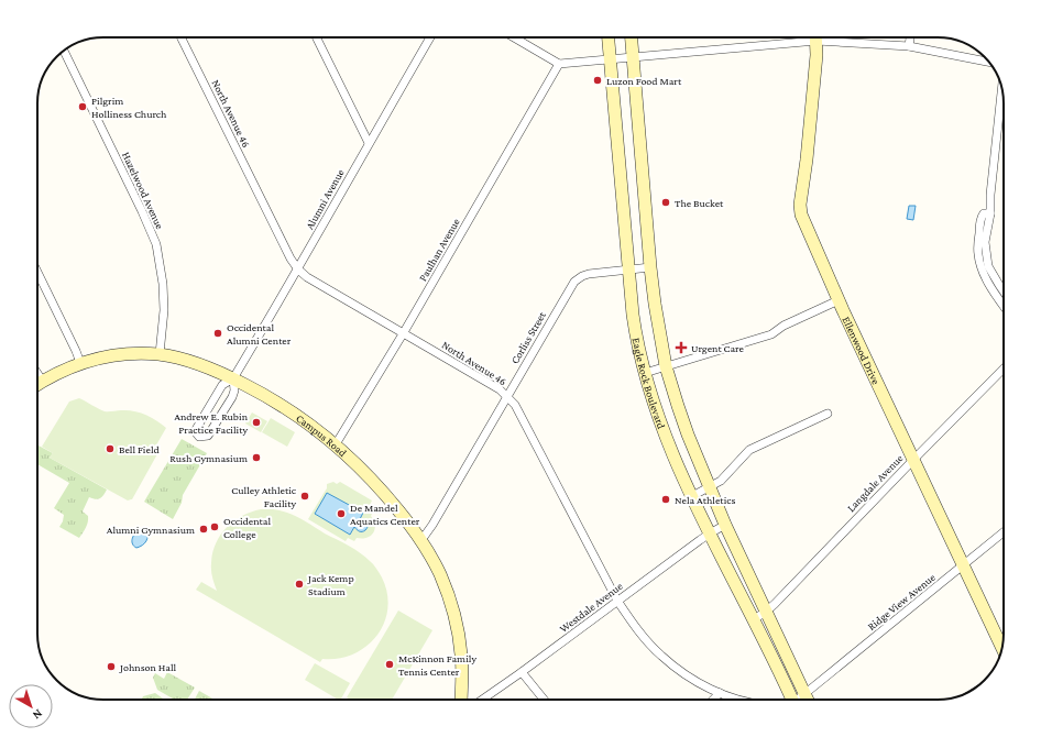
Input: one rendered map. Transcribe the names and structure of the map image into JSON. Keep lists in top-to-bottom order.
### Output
{
  "streets": {
    "main road": ["Ellenwood Drive", "Eagle Rock Boulevard", "Campus Road"],
    "street": [
      "North Avenue 46",
      "Hazelwood Avenue",
      "Alumni Avenue",
      "Paulhan Avenue",
      "Corliss Street",
      "Langdale Avenue",
      "Ridge View Avenue",
      "Westdale Avenue"
    ]
  },
  "crossings": [
    ["North Avenue 46", "Alumni Avenue"],
    ["North Avenue 46", "Paulhan Avenue"],
    ["North Avenue 46", "Corliss Street"],
    ["North Avenue 46", "Westdale Avenue"],
    ["Hazelwood Avenue", "Campus Road"],
    ["Alumni Avenue", "Campus Road"],
    ["Paulhan Avenue", "Campus Road"],
    ["Corliss Street", "Eagle Rock Boulevard"],
    ["Corliss Street", "Campus Road"],
    ["Ellenwood Drive", "Langdale Avenue"],
    ["Ellenwood Drive", "Ridge View Avenue"],
    ["Eagle Rock Boulevard", "Langdale Avenue"],
    ["Eagle Rock Boulevard", "Ridge View Avenue"],
    ["Eagle Rock Boulevard", "Westdale Avenue"]
  ],
  "places": {
    "other": [
      "Luzon Food Mart",
      "Pilgrim Holliness Church",
      "The Bucket",
      "Occidental Alumni Center",
      "Andrew E. Rubin Practice Facility",
      "Bell Field",
      "Rush Gymnasium",
      "Culley Athletic Facility",
      "Nela Athletics",
      "De Mandel Aquatics Center",
      "Occidental College",
      "Alumni Gymnasium",
      "Jack Kemp Stadium",
      "McKinnon Family Tennis Center",
      "Johnson Hall"
    ],
    "health": ["Urgent Care"]
  },
  "north": "bottom right"
}
